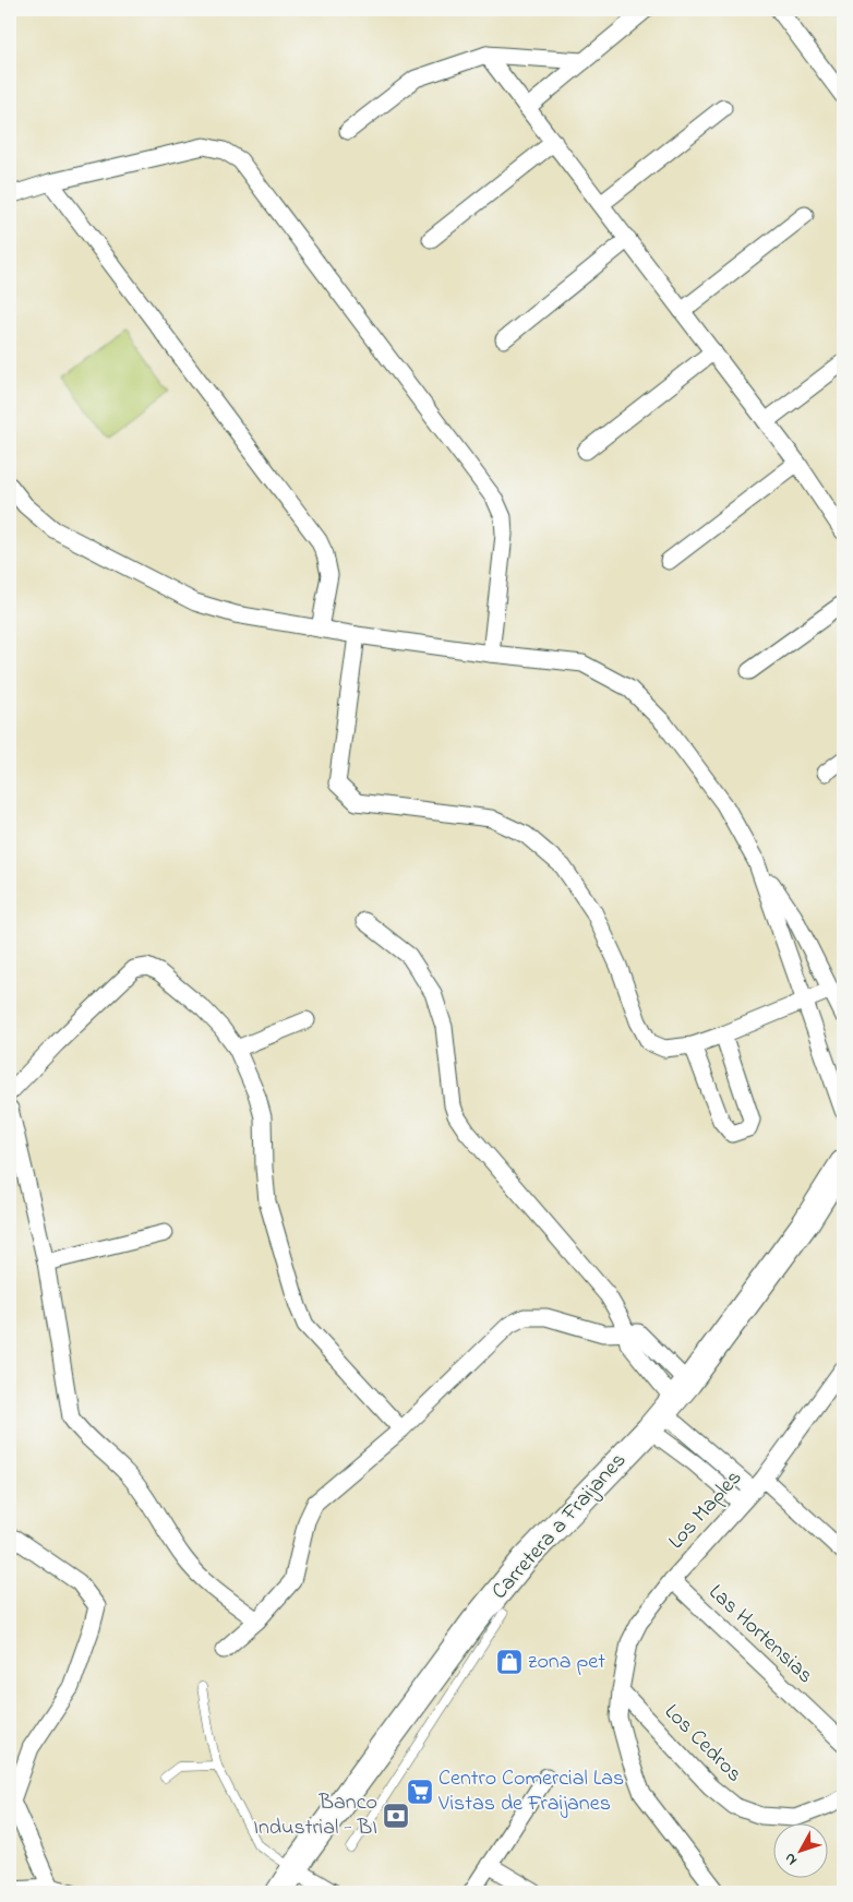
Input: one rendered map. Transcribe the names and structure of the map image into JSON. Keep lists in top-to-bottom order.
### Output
{
  "streets": {
    "main road": ["Carretera a Fraijanes"],
    "street": ["Los Maples", "Las Hortensias", "Los Cedros"]
  },
  "crossings": [
    ["Los Maples", "Las Hortensias"],
    ["Los Maples", "Los Cedros"]
  ],
  "places": {
    "shop": ["zona pet"],
    "supermarket": ["Centro Comercial Las Vistas de Fraijanes"],
    "bank": ["Banco Industrial - BI"]
  },
  "north": "bottom left"
}
